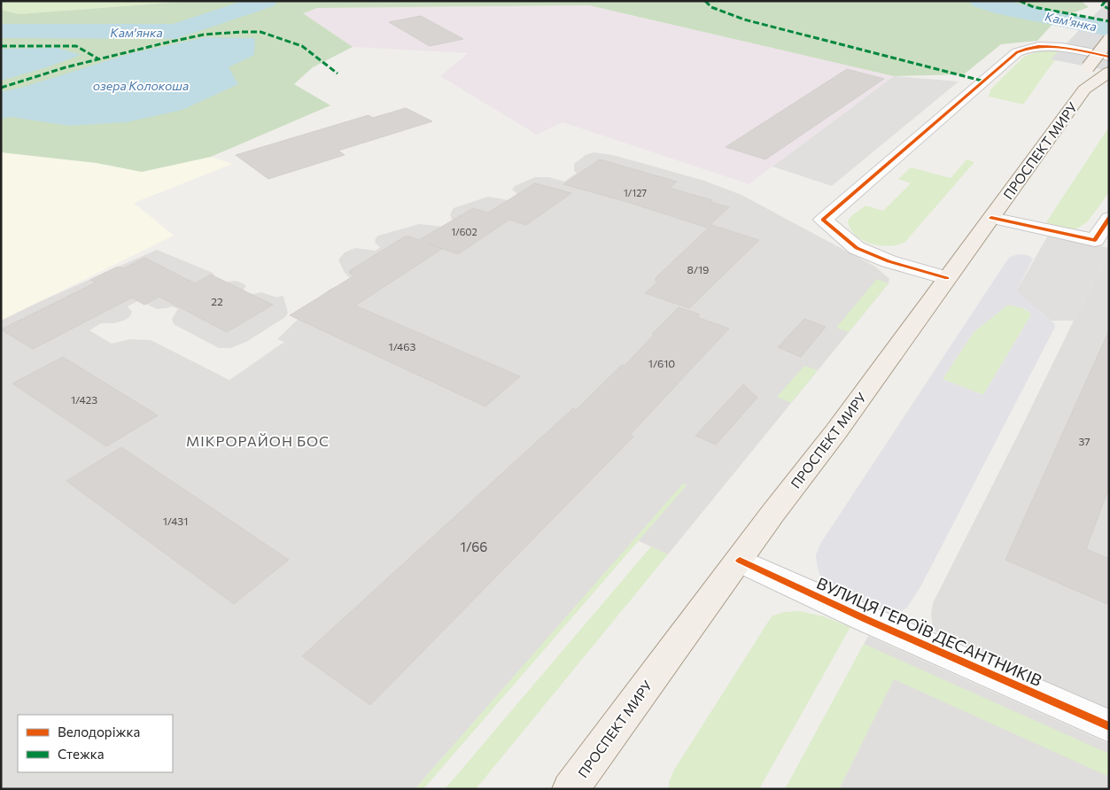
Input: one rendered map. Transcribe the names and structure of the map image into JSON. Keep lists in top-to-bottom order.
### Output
{
  "streets": {
    "main road": ["ПРОСПЕКТ МИРУ"],
    "street": ["ВУЛИЦЯ ГЕРОЇВ ДЕСАНТНИКІВ"]
  },
  "crossings": [
    ["ПРОСПЕКТ МИРУ", "ВУЛИЦЯ ГЕРОЇВ ДЕСАНТНИКІВ"]
  ],
  "districts": ["МІКРОРАЙОН БОС"],
  "water": ["Кам'янка", "озера Колокоша"],
  "house_numbers": [
    "1/127",
    "1/602",
    "8/19",
    "22",
    "1/463",
    "1/610",
    "1/423",
    "37",
    "1/431",
    "1/66"
  ],
  "legend": ["Велодоріжка", "Стежка"]
}
